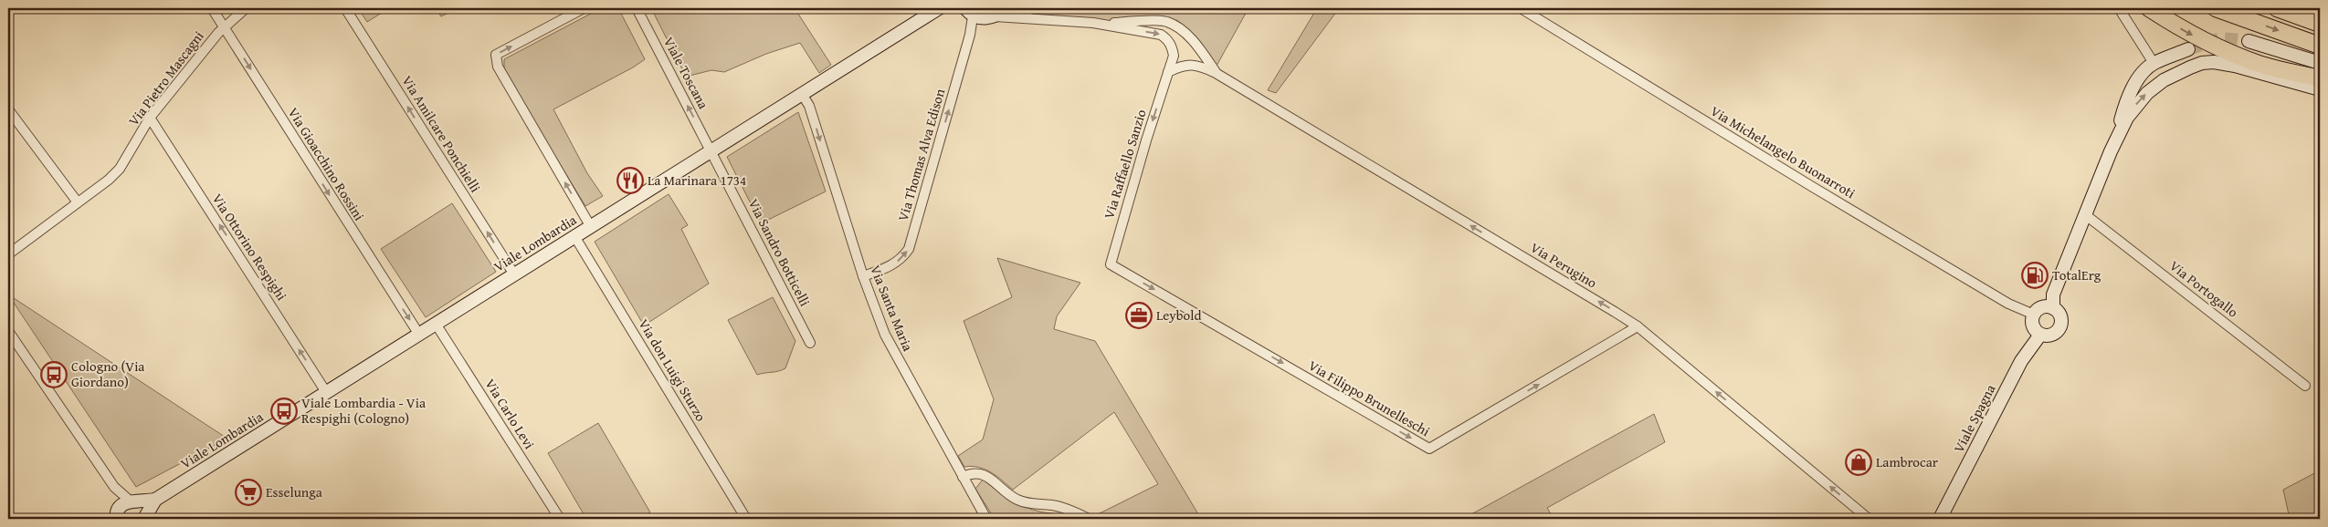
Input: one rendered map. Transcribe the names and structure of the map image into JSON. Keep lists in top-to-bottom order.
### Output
{
  "streets": {
    "street": [
      "Viale Toscana",
      "Via Pietro Mascagni",
      "Via Amilcare Ponchielli",
      "Via Michelangelo Buonarroti",
      "Via Thomas Alva Edison",
      "Via Gioacchino Rossini",
      "Via Raffaello Sanzio",
      "Viale Lombardia",
      "Via Ottorino Respighi",
      "Via Sandro Botticelli",
      "Via Perugino",
      "Via Portogallo",
      "Via Santa Maria",
      "Via don Luigi Sturzo",
      "Via Filippo Brunelleschi",
      "Via Carlo Levi",
      "Viale Spagna"
    ]
  },
  "crossings": [
    ["Viale Toscana", "Viale Lombardia"],
    ["Viale Toscana", "Via Sandro Botticelli"],
    ["Via Pietro Mascagni", "Via Gioacchino Rossini"],
    ["Via Pietro Mascagni", "Via Ottorino Respighi"],
    ["Via Amilcare Ponchielli", "Viale Lombardia"],
    ["Via Michelangelo Buonarroti", "Viale Spagna"],
    ["Via Thomas Alva Edison", "Via Santa Maria"],
    ["Via Gioacchino Rossini", "Viale Lombardia"],
    ["Via Raffaello Sanzio", "Via Perugino"],
    ["Via Raffaello Sanzio", "Via Filippo Brunelleschi"],
    ["Viale Lombardia", "Via Ottorino Respighi"],
    ["Viale Lombardia", "Via Sandro Botticelli"],
    ["Viale Lombardia", "Via Santa Maria"],
    ["Viale Lombardia", "Via don Luigi Sturzo"],
    ["Viale Lombardia", "Via Carlo Levi"],
    ["Via Perugino", "Via Filippo Brunelleschi"]
  ],
  "one_way": [
    "Viale Toscana",
    "Via Amilcare Ponchielli",
    "Via Thomas Alva Edison",
    "Via Gioacchino Rossini",
    "Via Raffaello Sanzio",
    "Via Ottorino Respighi",
    "Via Santa Maria",
    "Via Filippo Brunelleschi"
  ],
  "places": {
    "restaurant": ["La Marinara 1734"],
    "fuel station": ["TotalErg"],
    "office": ["Leybold"],
    "bus stop": ["Cologno (Via Giordano)", "Viale Lombardia - Via Respighi (Cologno)"],
    "shop": ["Lambrocar"],
    "supermarket": ["Esselunga"]
  }
}
